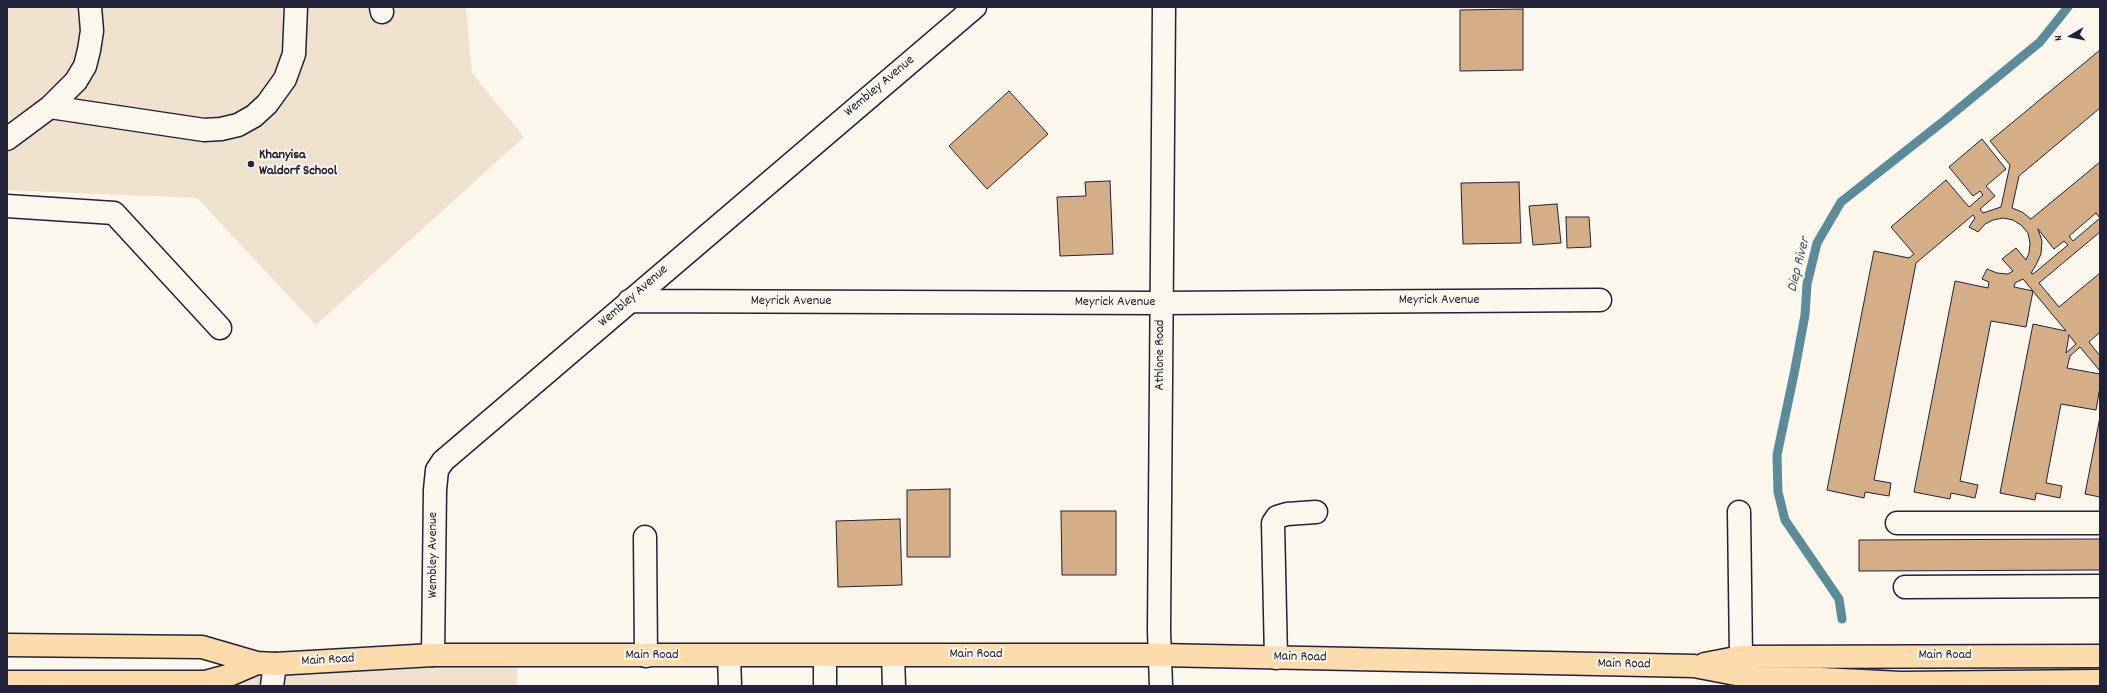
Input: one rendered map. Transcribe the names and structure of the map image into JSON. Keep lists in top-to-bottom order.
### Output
{
  "streets": {
    "main road": ["Main Road"],
    "street": ["Wembley Avenue", "Meyrick Avenue", "Athlone Road"]
  },
  "crossings": [
    ["Wembley Avenue", "Meyrick Avenue"],
    ["Wembley Avenue", "Main Road"],
    ["Meyrick Avenue", "Athlone Road"],
    ["Athlone Road", "Main Road"]
  ],
  "water": ["Diep River"],
  "places": ["Khanyisa Waldorf School"],
  "north": "left"
}
